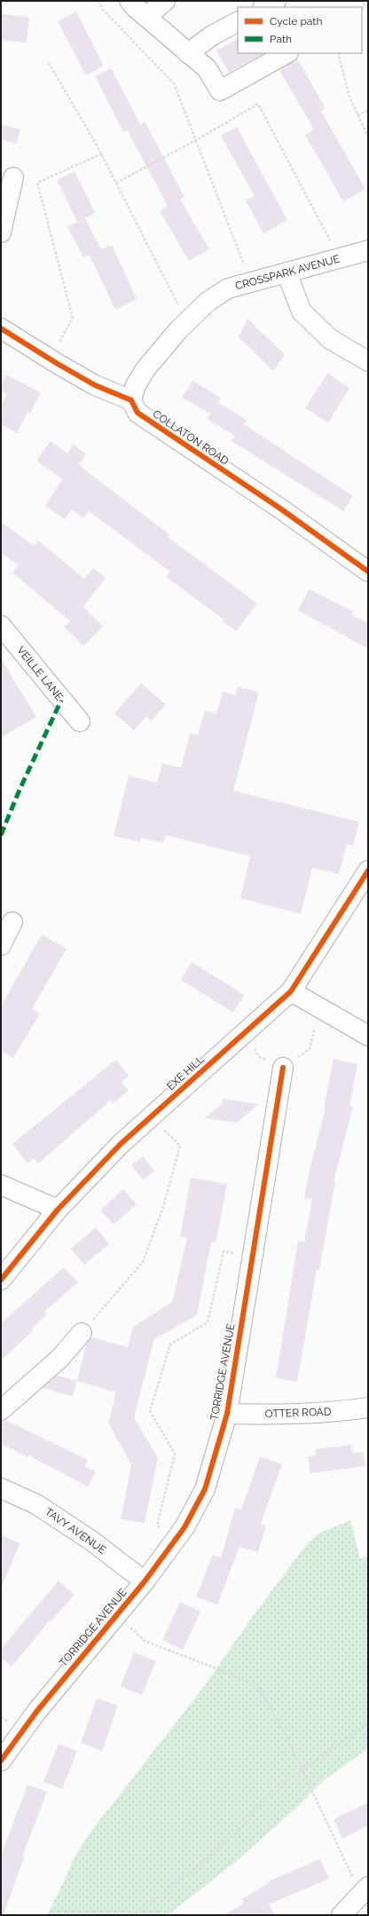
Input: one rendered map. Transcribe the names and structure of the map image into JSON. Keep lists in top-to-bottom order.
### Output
{
  "streets": {
    "street": [
      "CROSSPARK AVENUE",
      "COLLATON ROAD",
      "VEILLE LANE",
      "EXE HILL",
      "TORRIDGE AVENUE",
      "OTTER ROAD",
      "TAVY AVENUE"
    ]
  },
  "crossings": [
    ["CROSSPARK AVENUE", "COLLATON ROAD"],
    ["EXE HILL", "TORRIDGE AVENUE"],
    ["TORRIDGE AVENUE", "OTTER ROAD"],
    ["TORRIDGE AVENUE", "TAVY AVENUE"]
  ],
  "legend": ["Cycle path", "Path"]
}
